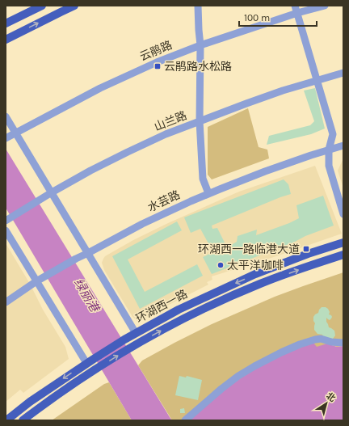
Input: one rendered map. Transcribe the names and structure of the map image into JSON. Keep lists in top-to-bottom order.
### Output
{
  "streets": {
    "main road": ["环湖西一路"],
    "street": ["云鹃路", "山兰路", "水芸路"]
  },
  "water": ["绿丽港"],
  "places": {
    "transit": ["云鹃路水松路", "环湖西一路临港大道"],
    "other": ["太平洋咖啡"]
  },
  "scale_bar": "100 m",
  "north": "top right"
}
